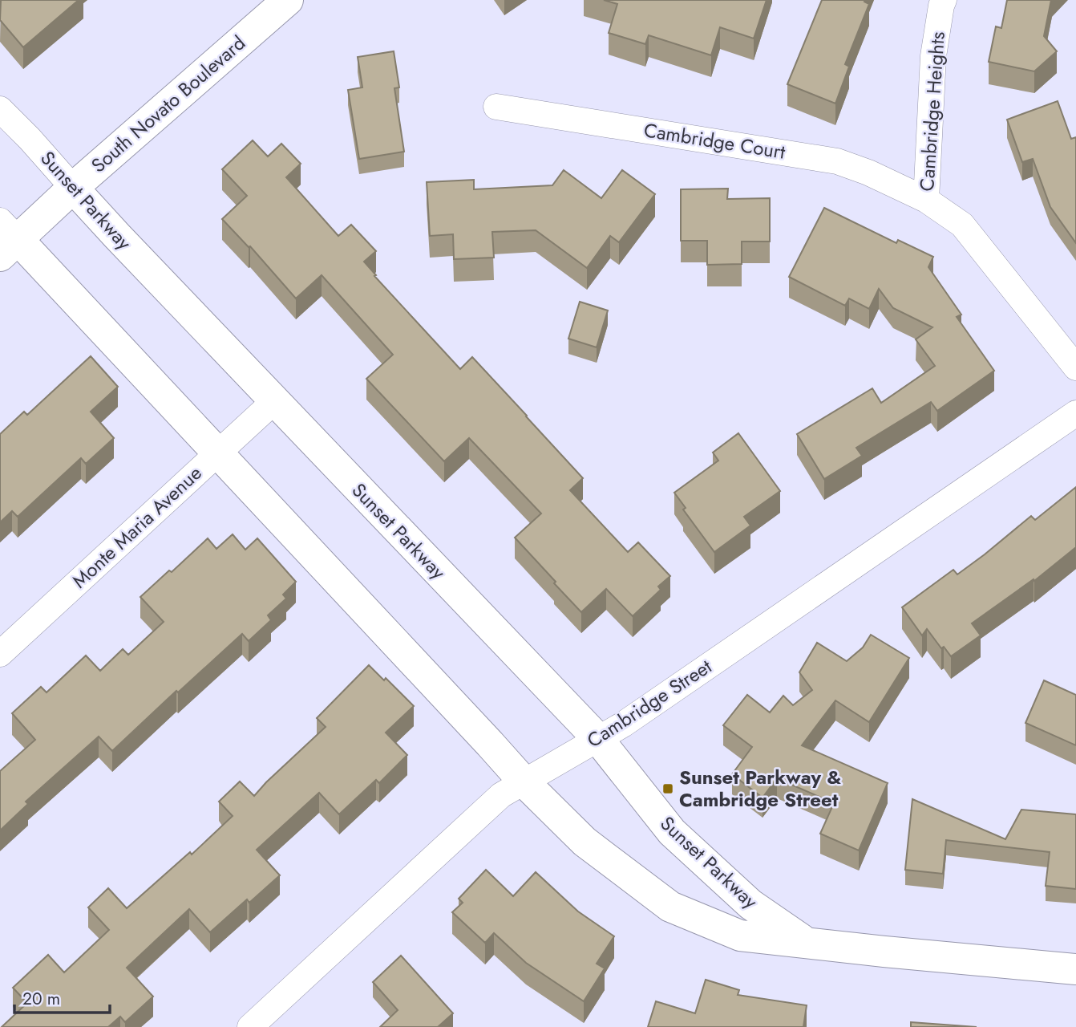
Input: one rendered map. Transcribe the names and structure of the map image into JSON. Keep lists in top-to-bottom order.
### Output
{
  "streets": {
    "main road": ["South Novato Boulevard", "Sunset Parkway"],
    "street": [
      "Cambridge Heights",
      "Cambridge Court",
      "Monte Maria Avenue",
      "Cambridge Street"
    ]
  },
  "crossings": [
    ["South Novato Boulevard", "Sunset Parkway"],
    ["Cambridge Heights", "Cambridge Court"],
    ["Sunset Parkway", "Monte Maria Avenue"],
    ["Sunset Parkway", "Cambridge Street"]
  ],
  "places": {
    "transit": ["Sunset Parkway & Cambridge Street"]
  },
  "scale_bar": "20 m"
}
